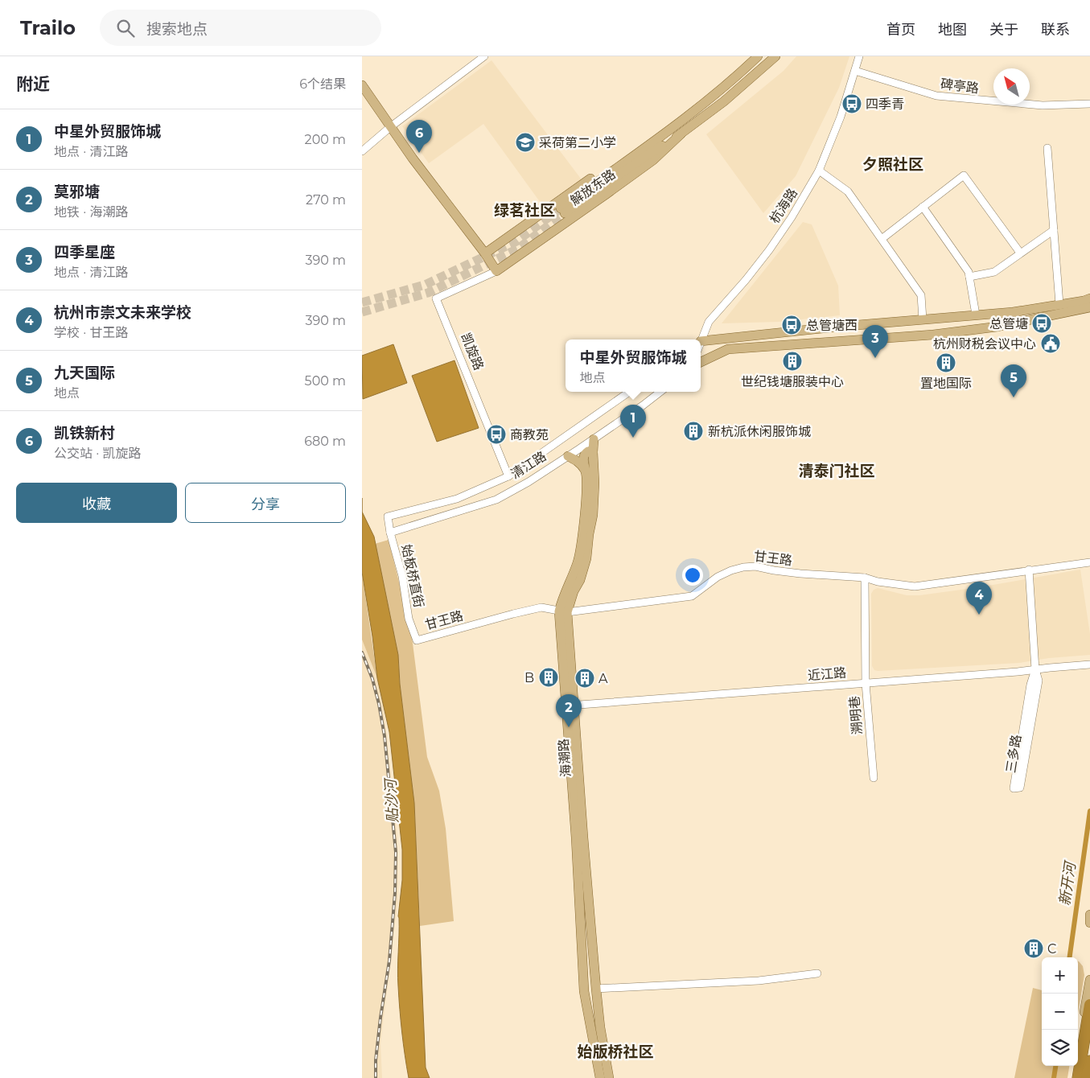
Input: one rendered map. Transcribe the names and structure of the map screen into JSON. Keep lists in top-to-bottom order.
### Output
{
  "streets": {
    "main road": ["解放东路", "海潮路"],
    "street": [
      "碑亭路",
      "杭海路",
      "凯旋路",
      "清江路",
      "甘王路",
      "始板桥直街",
      "近江路",
      "溯明巷",
      "三多路"
    ]
  },
  "crossings": [
    ["碑亭路", "杭海路"],
    ["解放东路", "凯旋路"],
    ["凯旋路", "清江路"],
    ["清江路", "始板桥直街"],
    ["清江路", "海潮路"],
    ["甘王路", "始板桥直街"],
    ["甘王路", "溯明巷"],
    ["甘王路", "三多路"],
    ["甘王路", "海潮路"],
    ["近江路", "溯明巷"],
    ["近江路", "三多路"],
    ["近江路", "海潮路"]
  ],
  "districts": [
    "夕照社区",
    "绿茗社区",
    "清泰门社区",
    "始版桥社区"
  ],
  "water": ["贴沙河", "新开河"],
  "places": {
    "bus stop": [
      "四季青",
      "总管塘",
      "总管塘西",
      "商教苑"
    ],
    "school or university": ["采荷第二小学"],
    "public building": ["杭州财税会议中心"],
    "building": [
      "世纪钱塘服装中心",
      "置地国际",
      "新杭派休闲服饰城",
      "B",
      "A",
      "C"
    ]
  },
  "north": "top left",
  "page": {
    "header": "Trailo",
    "search": "搜索地点",
    "nav": [
      "首页",
      "地图",
      "关于",
      "联系"
    ],
    "heading": ["附近", "6个结果"],
    "list": [
      {
        "mark": "1",
        "name": "中星外贸服饰城",
        "note": "地点 · 清江路",
        "value": "200 m"
      },
      {
        "mark": "2",
        "name": "莫邪塘",
        "note": "地铁 · 海潮路",
        "value": "270 m"
      },
      {
        "mark": "3",
        "name": "四季星座",
        "note": "地点 · 清江路",
        "value": "390 m"
      },
      {
        "mark": "4",
        "name": "杭州市崇文未来学校",
        "note": "学校 · 甘王路",
        "value": "390 m"
      },
      {
        "mark": "5",
        "name": "九天国际",
        "note": "地点",
        "value": "500 m"
      },
      {
        "mark": "6",
        "name": "凯铁新村",
        "note": "公交站 · 凯旋路",
        "value": "680 m"
      }
    ],
    "pins": [
      "6",
      "3",
      "5",
      "1",
      "4",
      "2"
    ],
    "popup": ["中星外贸服饰城", "地点"],
    "buttons": ["收藏", "分享"],
    "map_buttons": ["+", "−"]
  }
}
